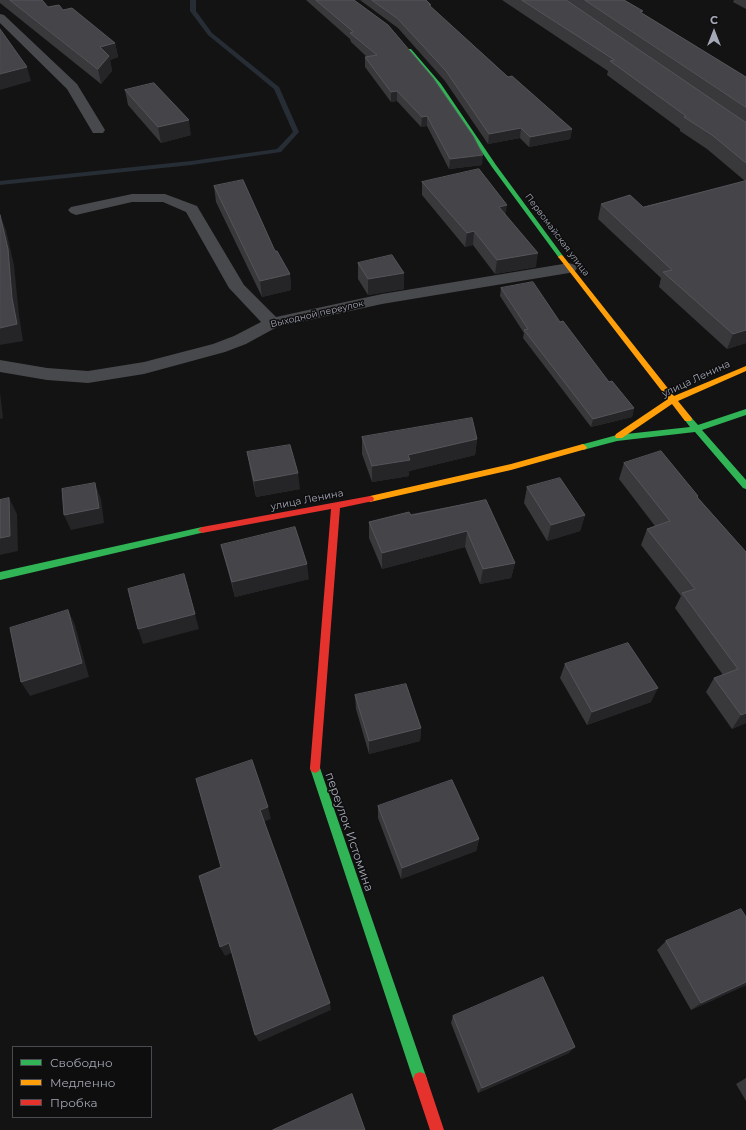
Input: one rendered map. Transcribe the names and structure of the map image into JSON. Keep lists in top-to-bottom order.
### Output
{
  "streets": {
    "street": [
      "Первомайская улица",
      "Выходной переулок",
      "улица Ленина",
      "переулок Истомина"
    ]
  },
  "crossings": [
    ["Первомайская улица", "Выходной переулок"],
    ["Первомайская улица", "улица Ленина"],
    ["улица Ленина", "переулок Истомина"]
  ],
  "legend": ["Свободно", "Медленно", "Пробка"],
  "north": "top"
}
